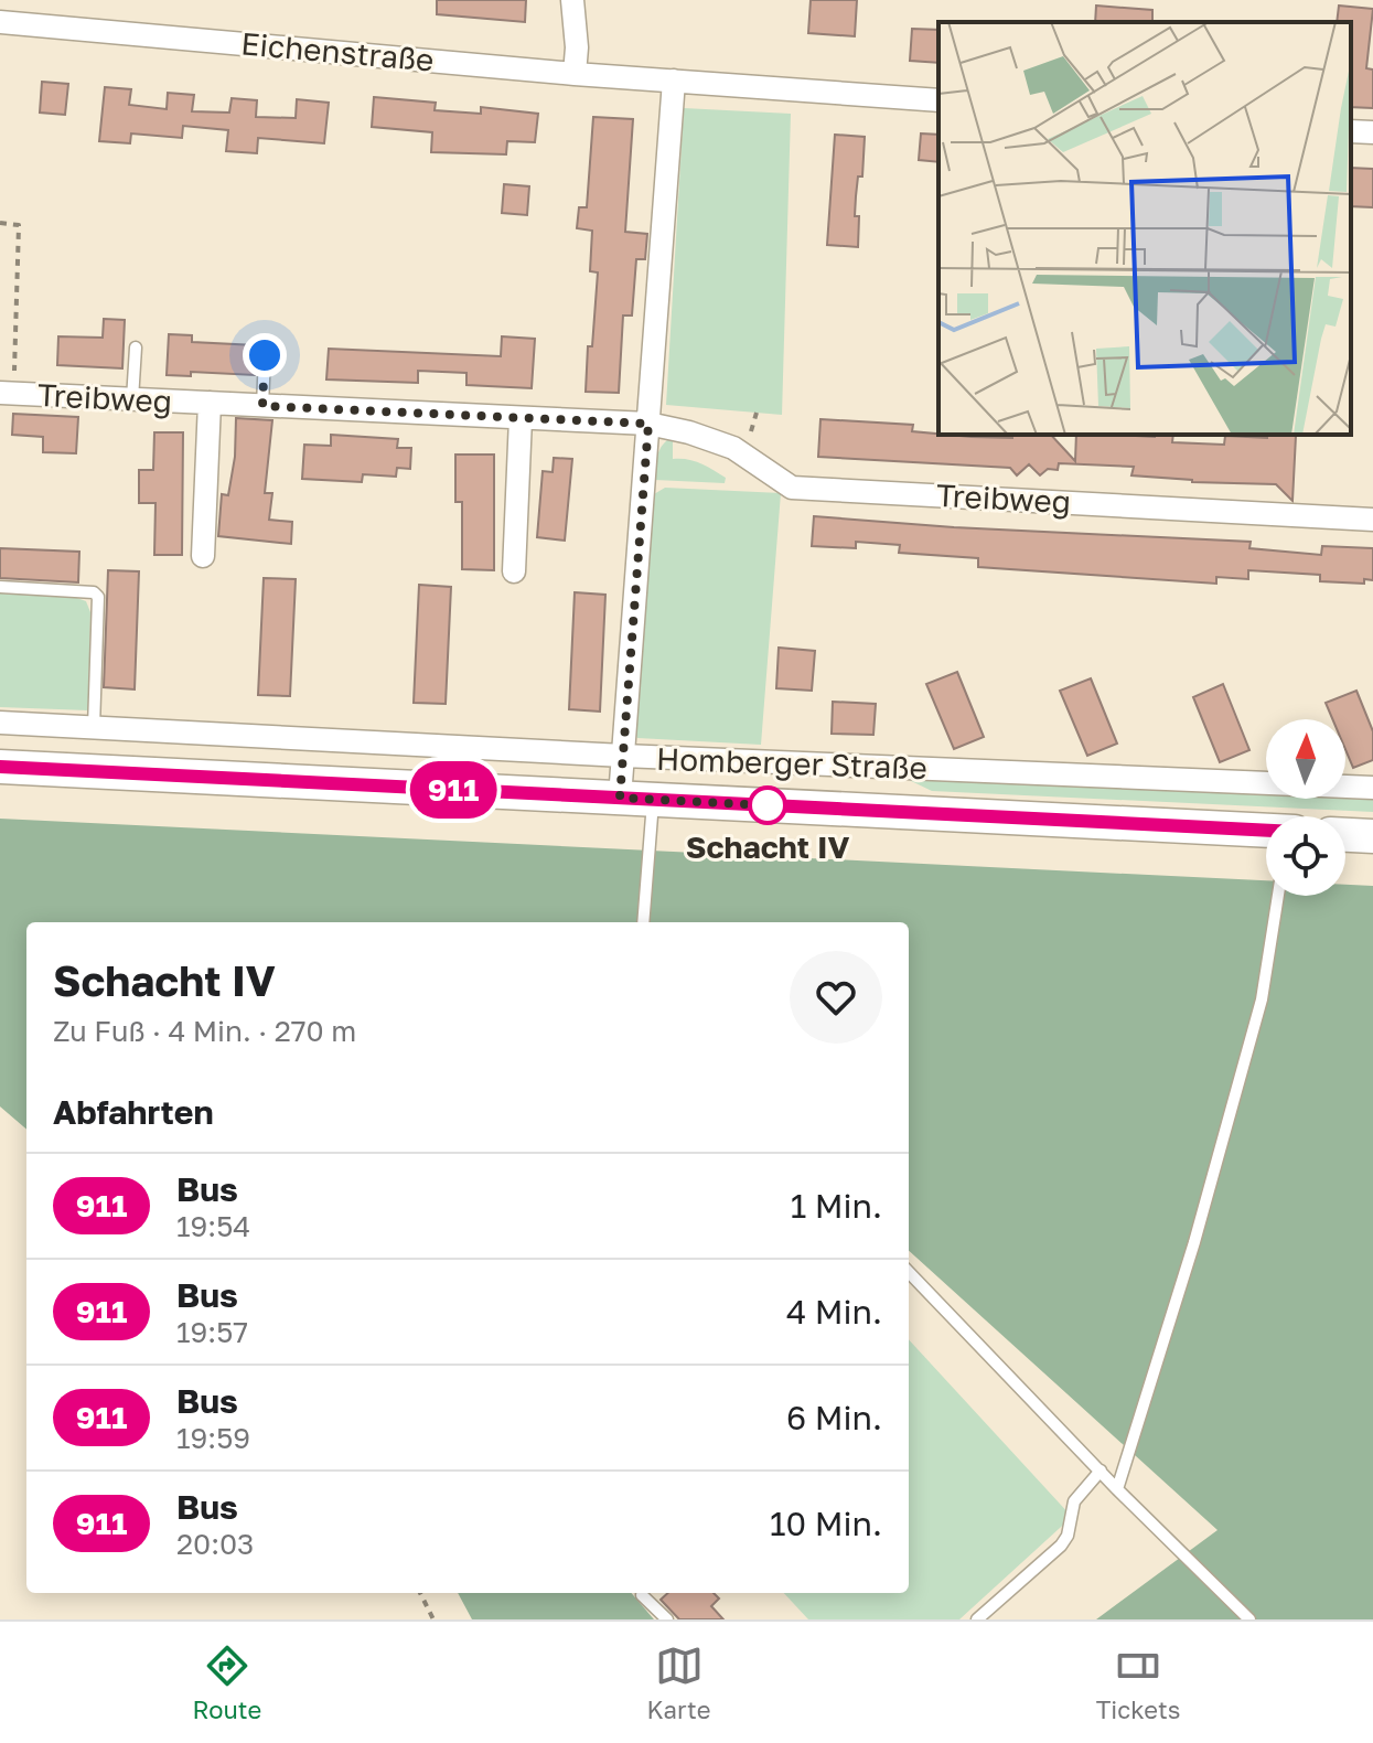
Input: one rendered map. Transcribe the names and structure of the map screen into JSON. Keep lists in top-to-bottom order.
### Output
{
  "streets": {
    "main road": ["Homberger Straße"],
    "street": ["Eichenstraße", "Treibweg"]
  },
  "places": ["Schacht IV"],
  "lines": ["bus line 911"],
  "north": "top",
  "page": {
    "on_map": "911",
    "heading": [
      ["Schacht IV", "Zu Fuß · 4 Min. · 270 m"],
      "Abfahrten"
    ],
    "list": [
      {
        "mark": "911",
        "name": "Bus",
        "note": "19:54",
        "value": "1 Min."
      },
      {
        "mark": "911",
        "name": "Bus",
        "note": "19:57",
        "value": "4 Min."
      },
      {
        "mark": "911",
        "name": "Bus",
        "note": "19:59",
        "value": "6 Min."
      },
      {
        "mark": "911",
        "name": "Bus",
        "note": "20:03",
        "value": "10 Min."
      }
    ],
    "tabs": ["Route", "Karte", "Tickets"]
  }
}
